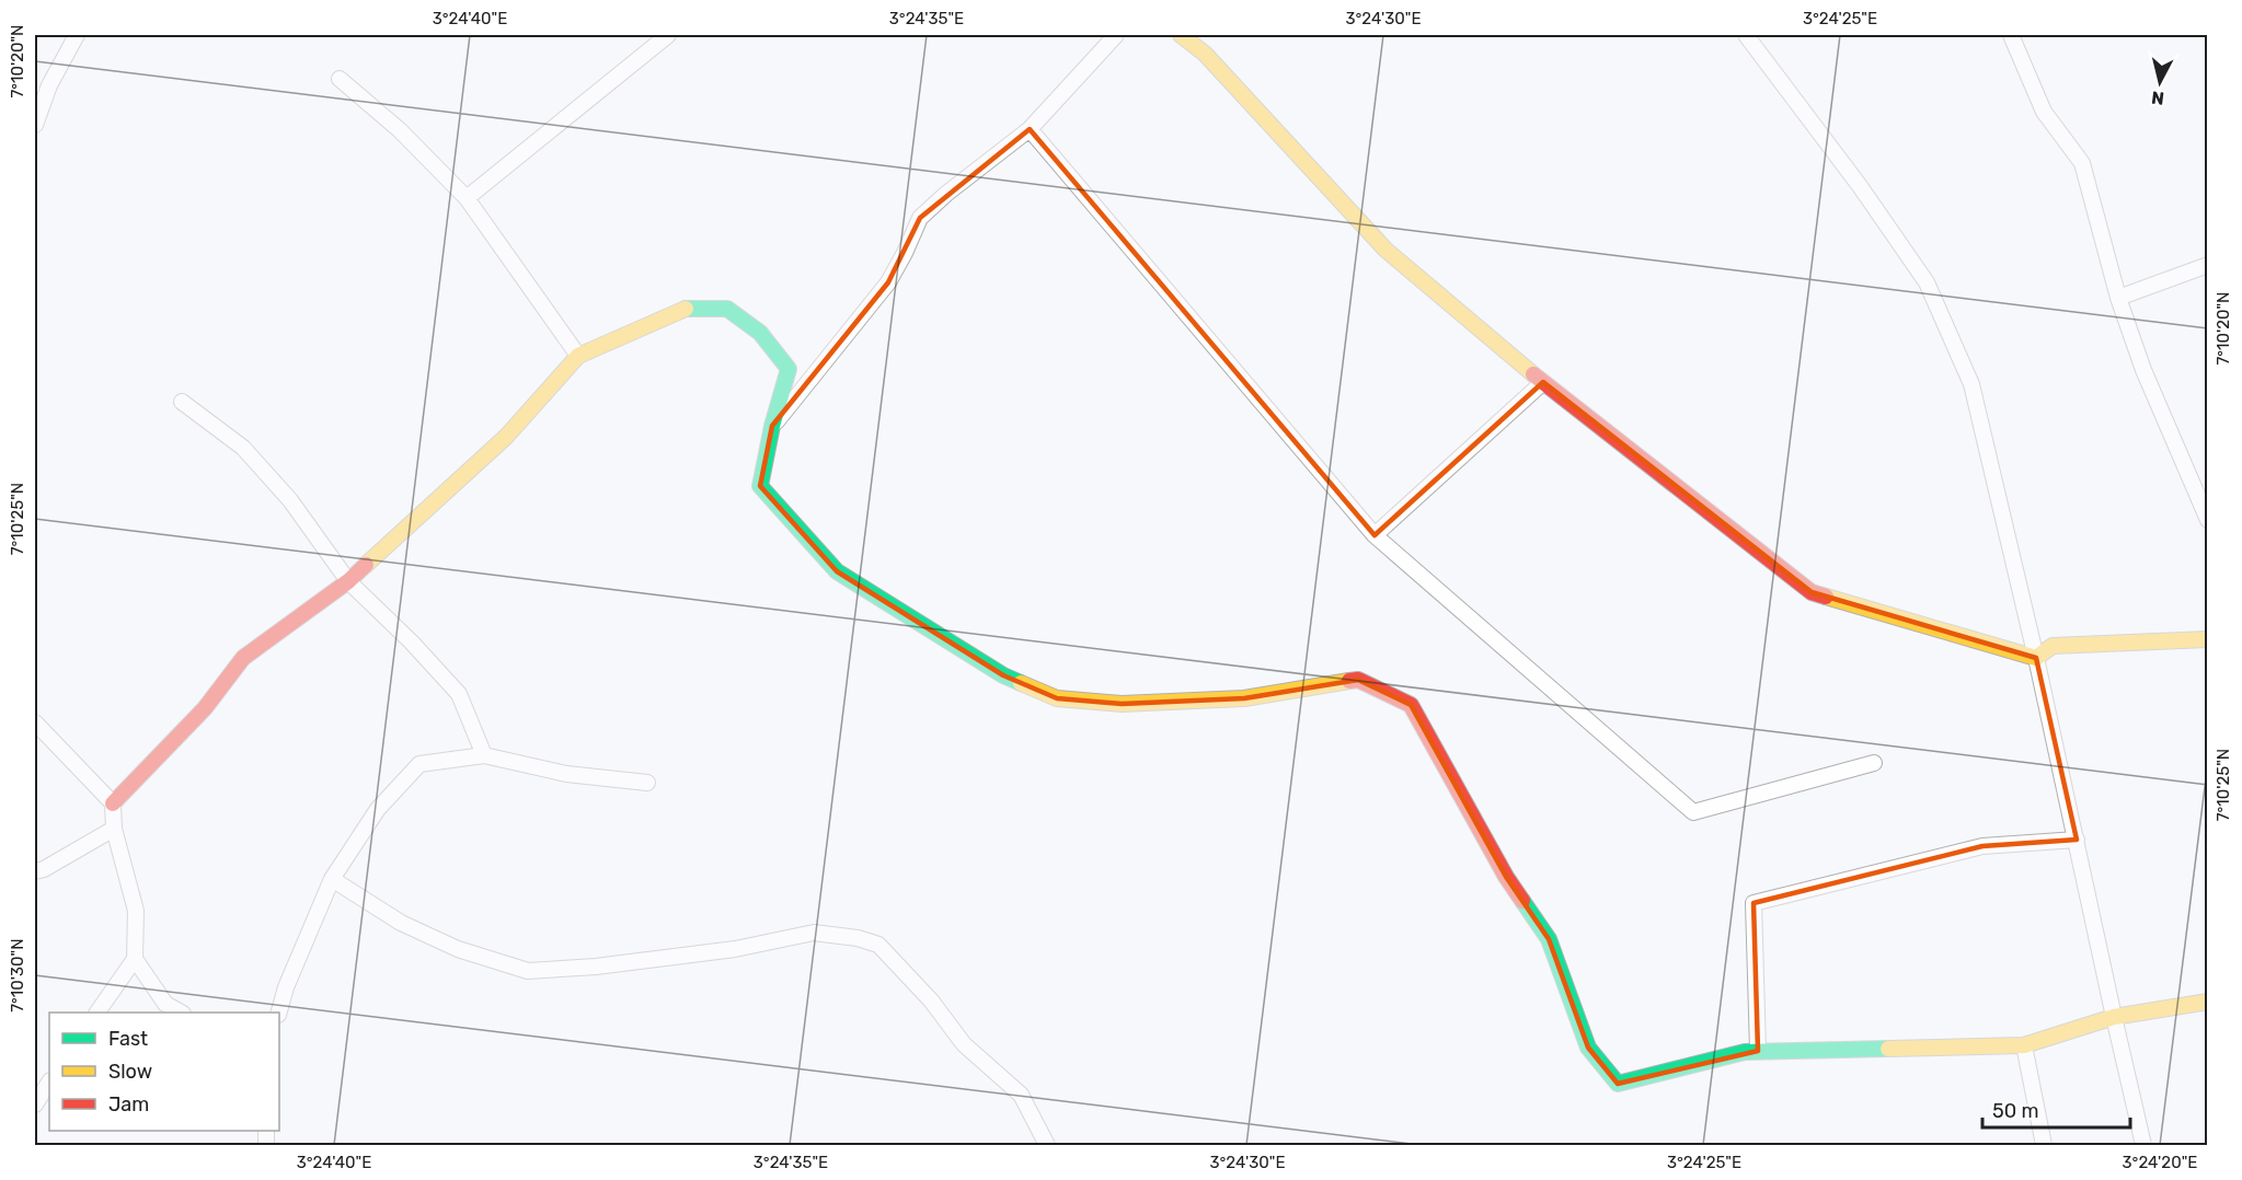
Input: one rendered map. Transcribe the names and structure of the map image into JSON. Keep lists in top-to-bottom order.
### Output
{
  "legend": ["Fast", "Slow", "Jam"],
  "scale_bar": "50 m",
  "north": "bottom",
  "coordinates": [
    "3°24'40\"E",
    "3°24'35\"E",
    "3°24'30\"E",
    "3°24'25\"E",
    "7°10'20\"N",
    "7°10'25\"N",
    "7°10'30\"N",
    "3°24'20\"E"
  ]
}
